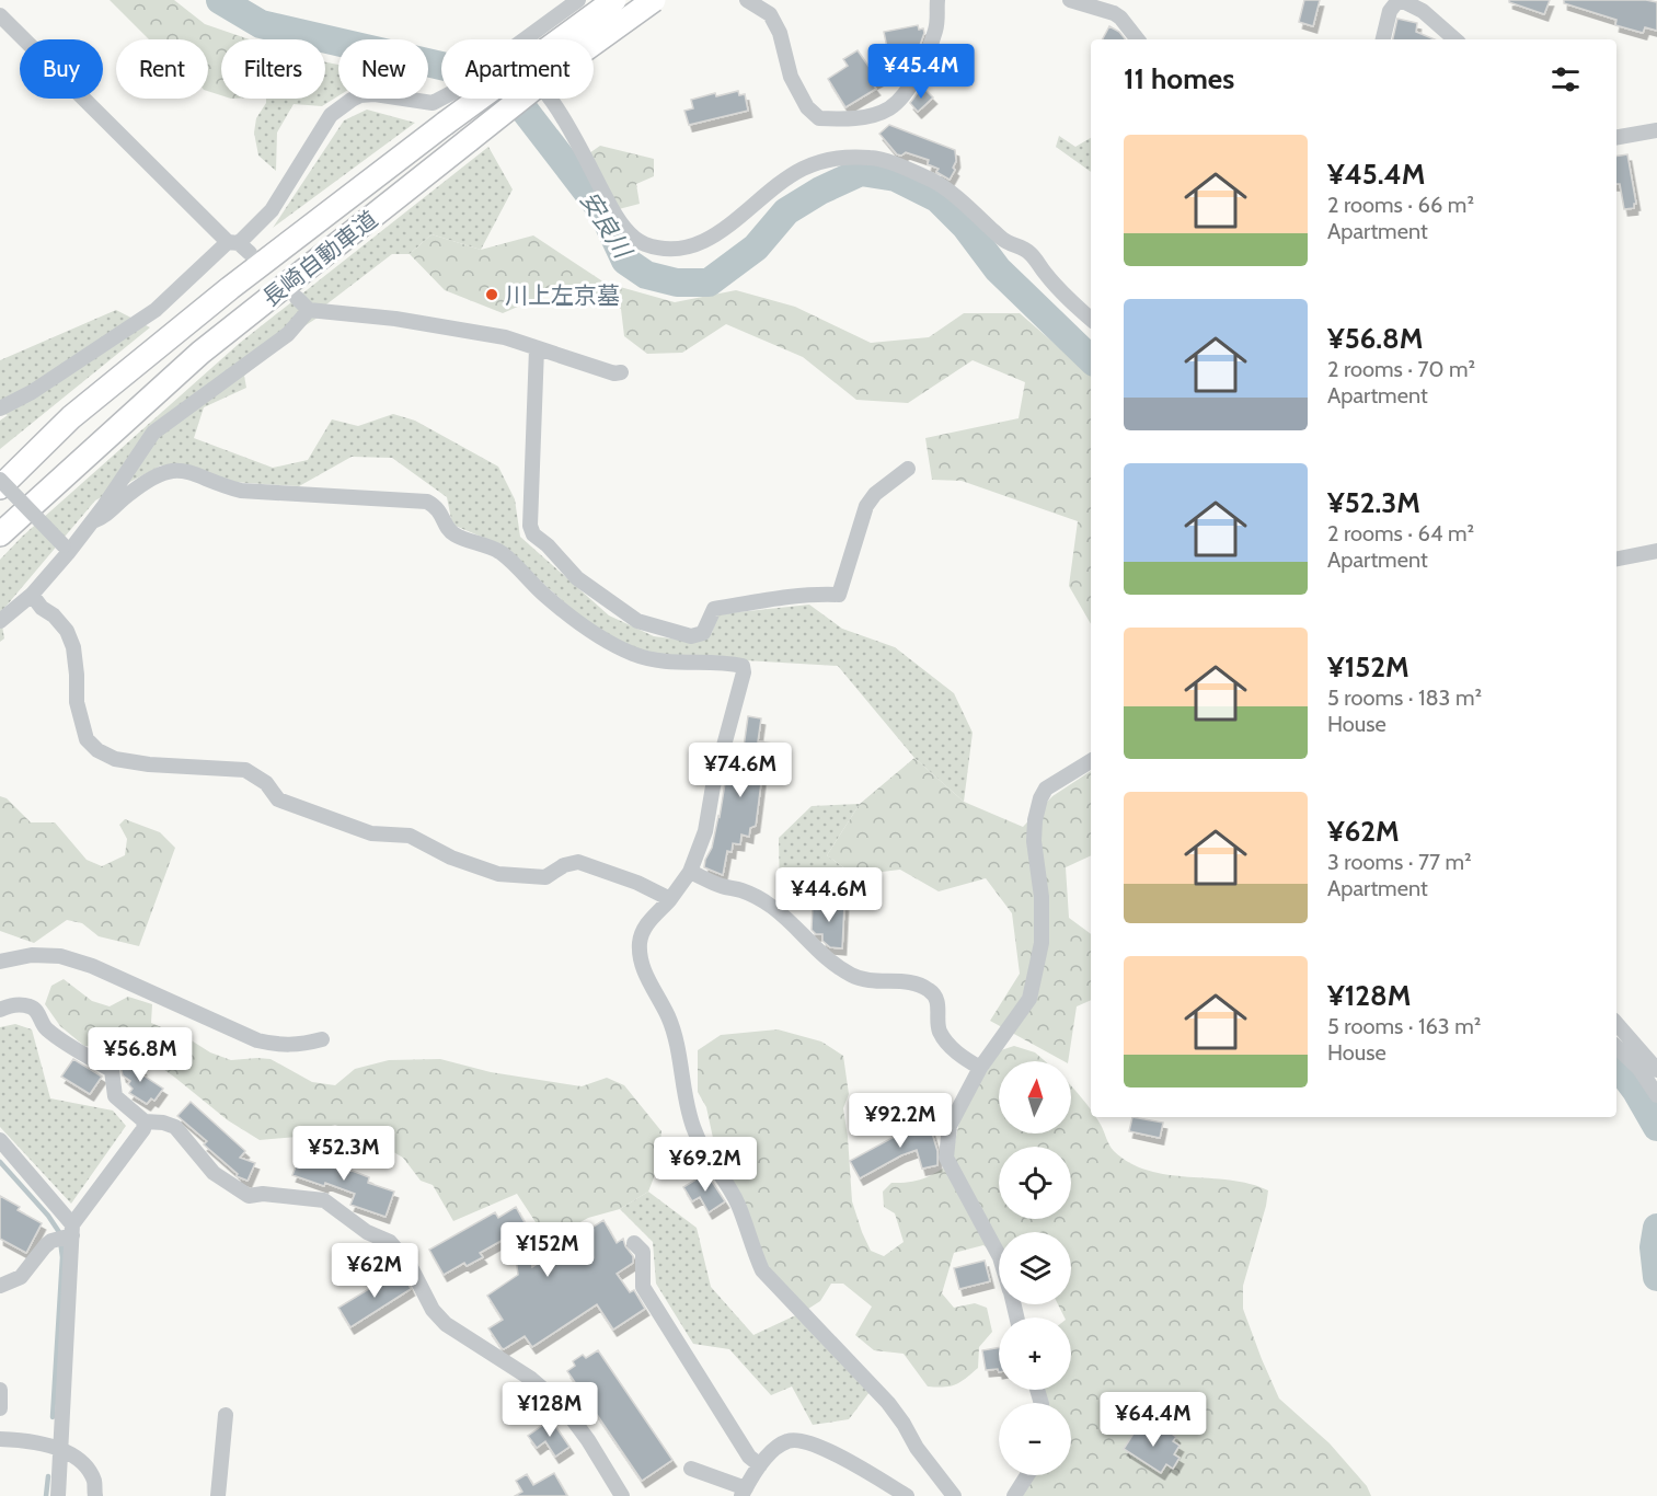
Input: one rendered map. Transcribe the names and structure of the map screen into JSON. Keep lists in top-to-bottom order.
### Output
{
  "streets": {
    "highway": ["長崎自動車道"]
  },
  "water": ["安良川"],
  "places": ["川上左京墓"],
  "north": "top",
  "page": {
    "chip": [
      "Buy",
      "Rent",
      "Filters",
      "New",
      "Apartment"
    ],
    "heading": "11 homes",
    "price": [
      "¥45.4M",
      "¥74.6M",
      "¥44.6M",
      "¥56.8M",
      "¥92.2M",
      "¥52.3M",
      "¥69.2M",
      "¥152M",
      "¥62M",
      "¥128M",
      "¥64.4M"
    ],
    "list": [
      {
        "name": "¥45.4M",
        "note": "2 rooms · 66 m² · Apartment"
      },
      {
        "name": "¥56.8M",
        "note": "2 rooms · 70 m² · Apartment"
      },
      {
        "name": "¥52.3M",
        "note": "2 rooms · 64 m² · Apartment"
      },
      {
        "name": "¥152M",
        "note": "5 rooms · 183 m² · House"
      },
      {
        "name": "¥62M",
        "note": "3 rooms · 77 m² · Apartment"
      },
      {
        "name": "¥128M",
        "note": "5 rooms · 163 m² · House"
      }
    ],
    "map_buttons": ["+", "−"]
  }
}
